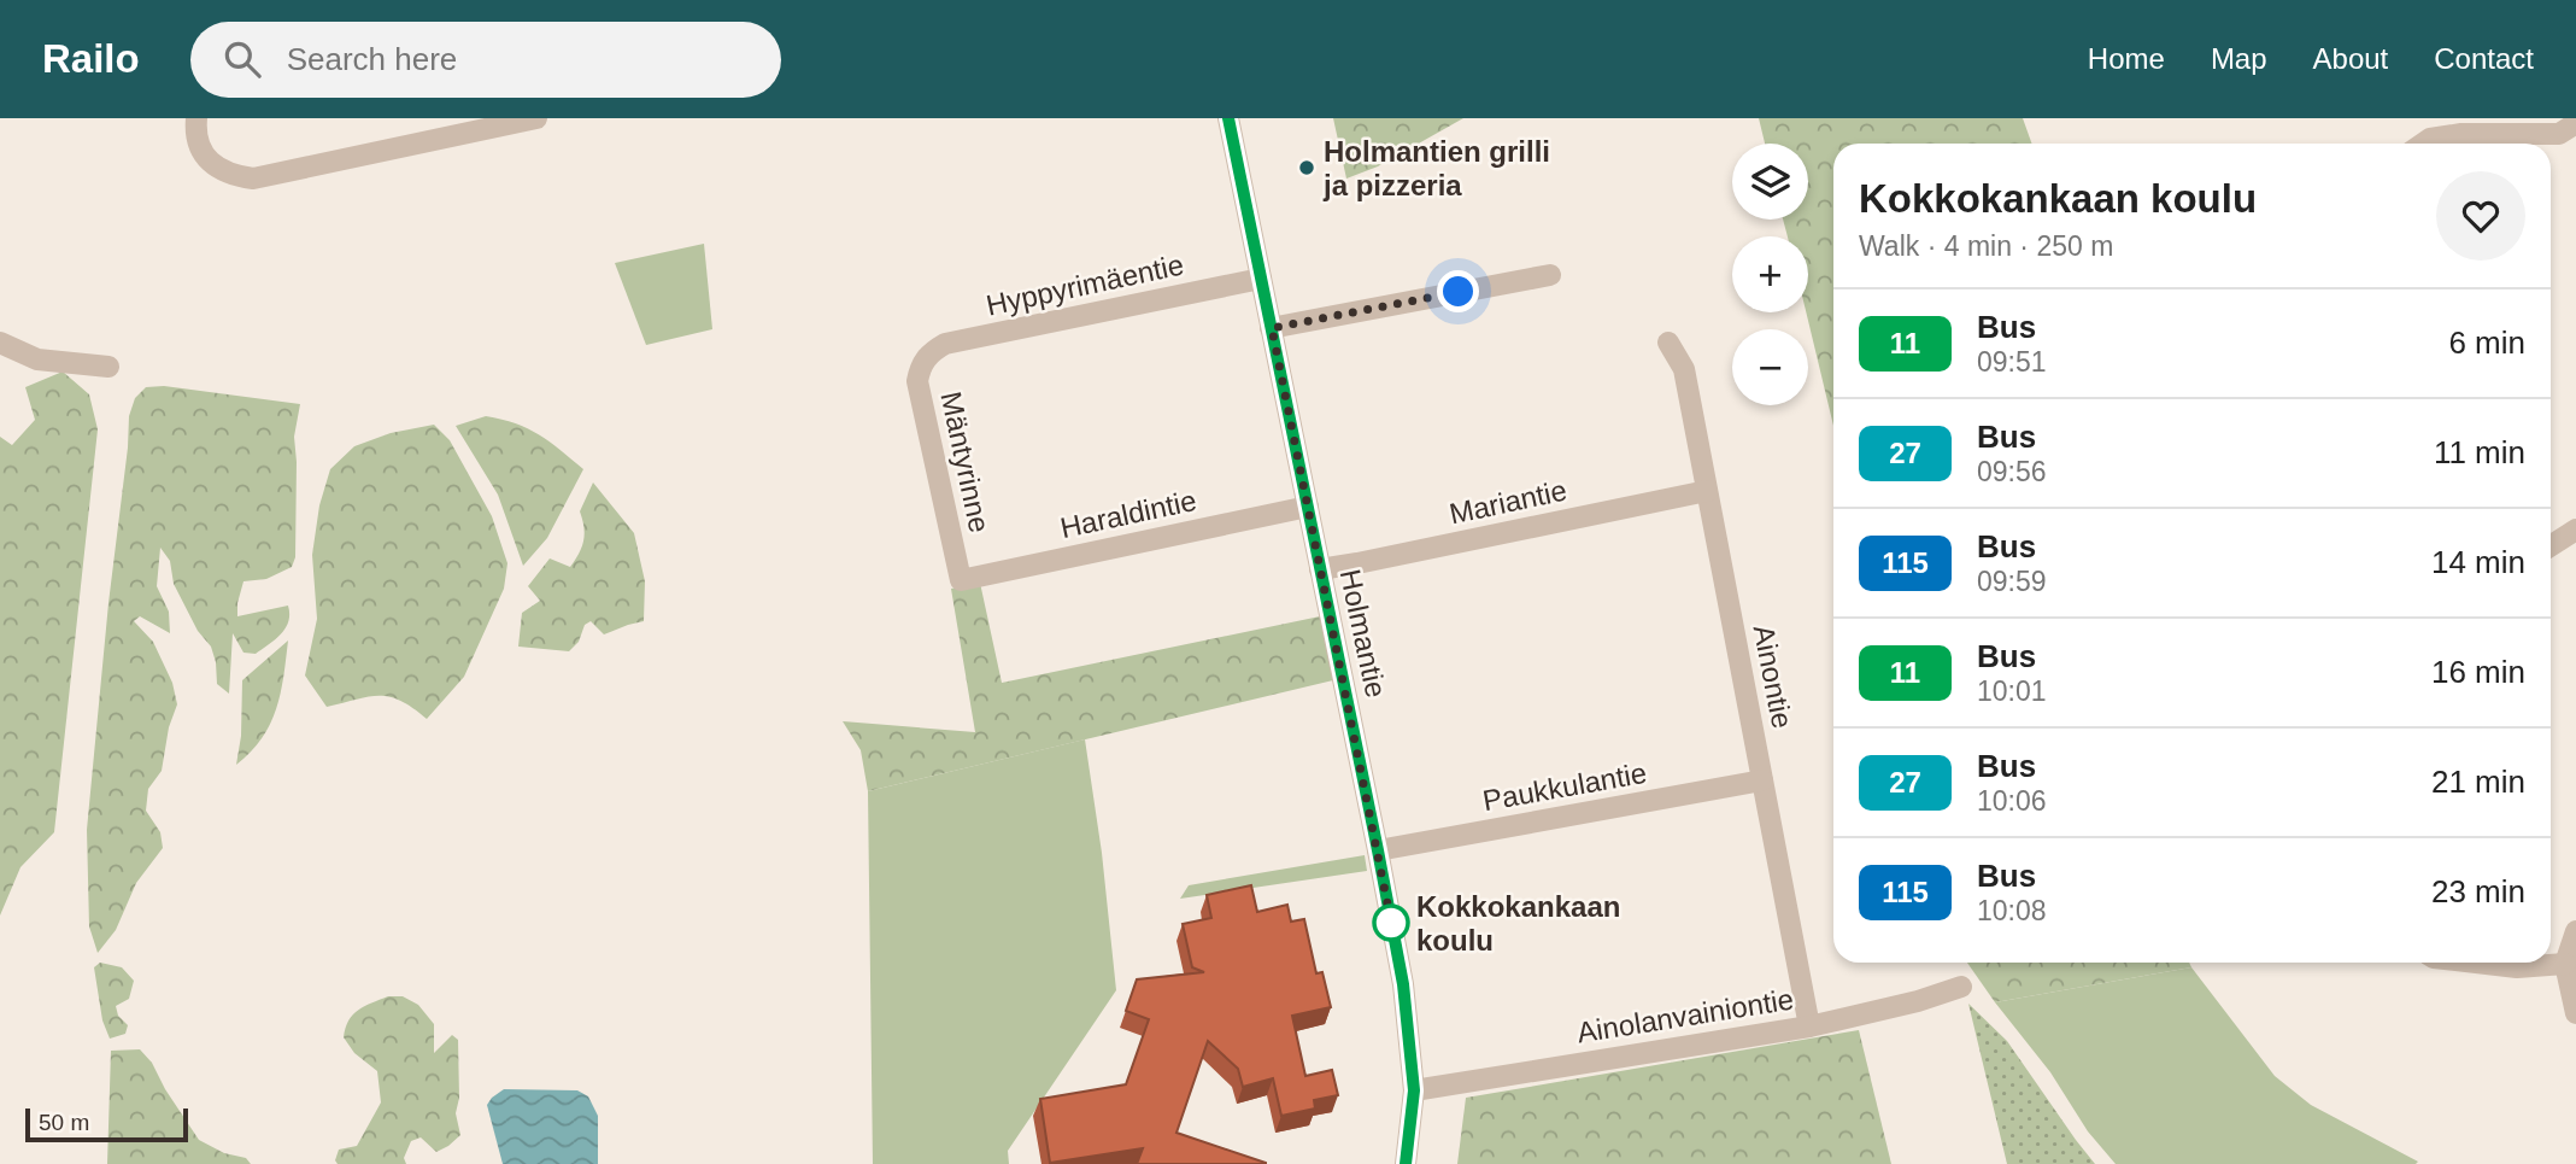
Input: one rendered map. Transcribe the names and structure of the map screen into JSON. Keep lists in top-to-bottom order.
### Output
{
  "streets": {
    "street": [
      "Hyppyrimäentie",
      "Mäntyrinne",
      "Mariantie",
      "Haraldintie",
      "Holmantie",
      "Ainontie",
      "Paukkulantie",
      "Ainolanvainiontie"
    ]
  },
  "crossings": [
    ["Hyppyrimäentie", "Mäntyrinne"],
    ["Hyppyrimäentie", "Holmantie"],
    ["Mäntyrinne", "Haraldintie"],
    ["Mariantie", "Holmantie"],
    ["Mariantie", "Ainontie"],
    ["Haraldintie", "Holmantie"],
    ["Holmantie", "Paukkulantie"],
    ["Holmantie", "Ainolanvainiontie"],
    ["Ainontie", "Paukkulantie"],
    ["Ainontie", "Ainolanvainiontie"]
  ],
  "places": ["Holmantien grilli ja pizzeria", "Kokkokankaan koulu"],
  "lines": ["bus line 11"],
  "scale_bar": "50 m",
  "page": {
    "header": "Railo",
    "search": "Search here",
    "nav": [
      "Home",
      "Map",
      "About",
      "Contact"
    ],
    "map_buttons": ["+", "−"],
    "heading": ["Kokkokankaan koulu", "Walk · 4 min · 250 m"],
    "list": [
      {
        "mark": "11",
        "name": "Bus",
        "note": "09:51",
        "value": "6 min"
      },
      {
        "mark": "27",
        "name": "Bus",
        "note": "09:56",
        "value": "11 min"
      },
      {
        "mark": "115",
        "name": "Bus",
        "note": "09:59",
        "value": "14 min"
      },
      {
        "mark": "11",
        "name": "Bus",
        "note": "10:01",
        "value": "16 min"
      },
      {
        "mark": "27",
        "name": "Bus",
        "note": "10:06",
        "value": "21 min"
      },
      {
        "mark": "115",
        "name": "Bus",
        "note": "10:08",
        "value": "23 min"
      }
    ],
    "scale": "50 m"
  }
}
